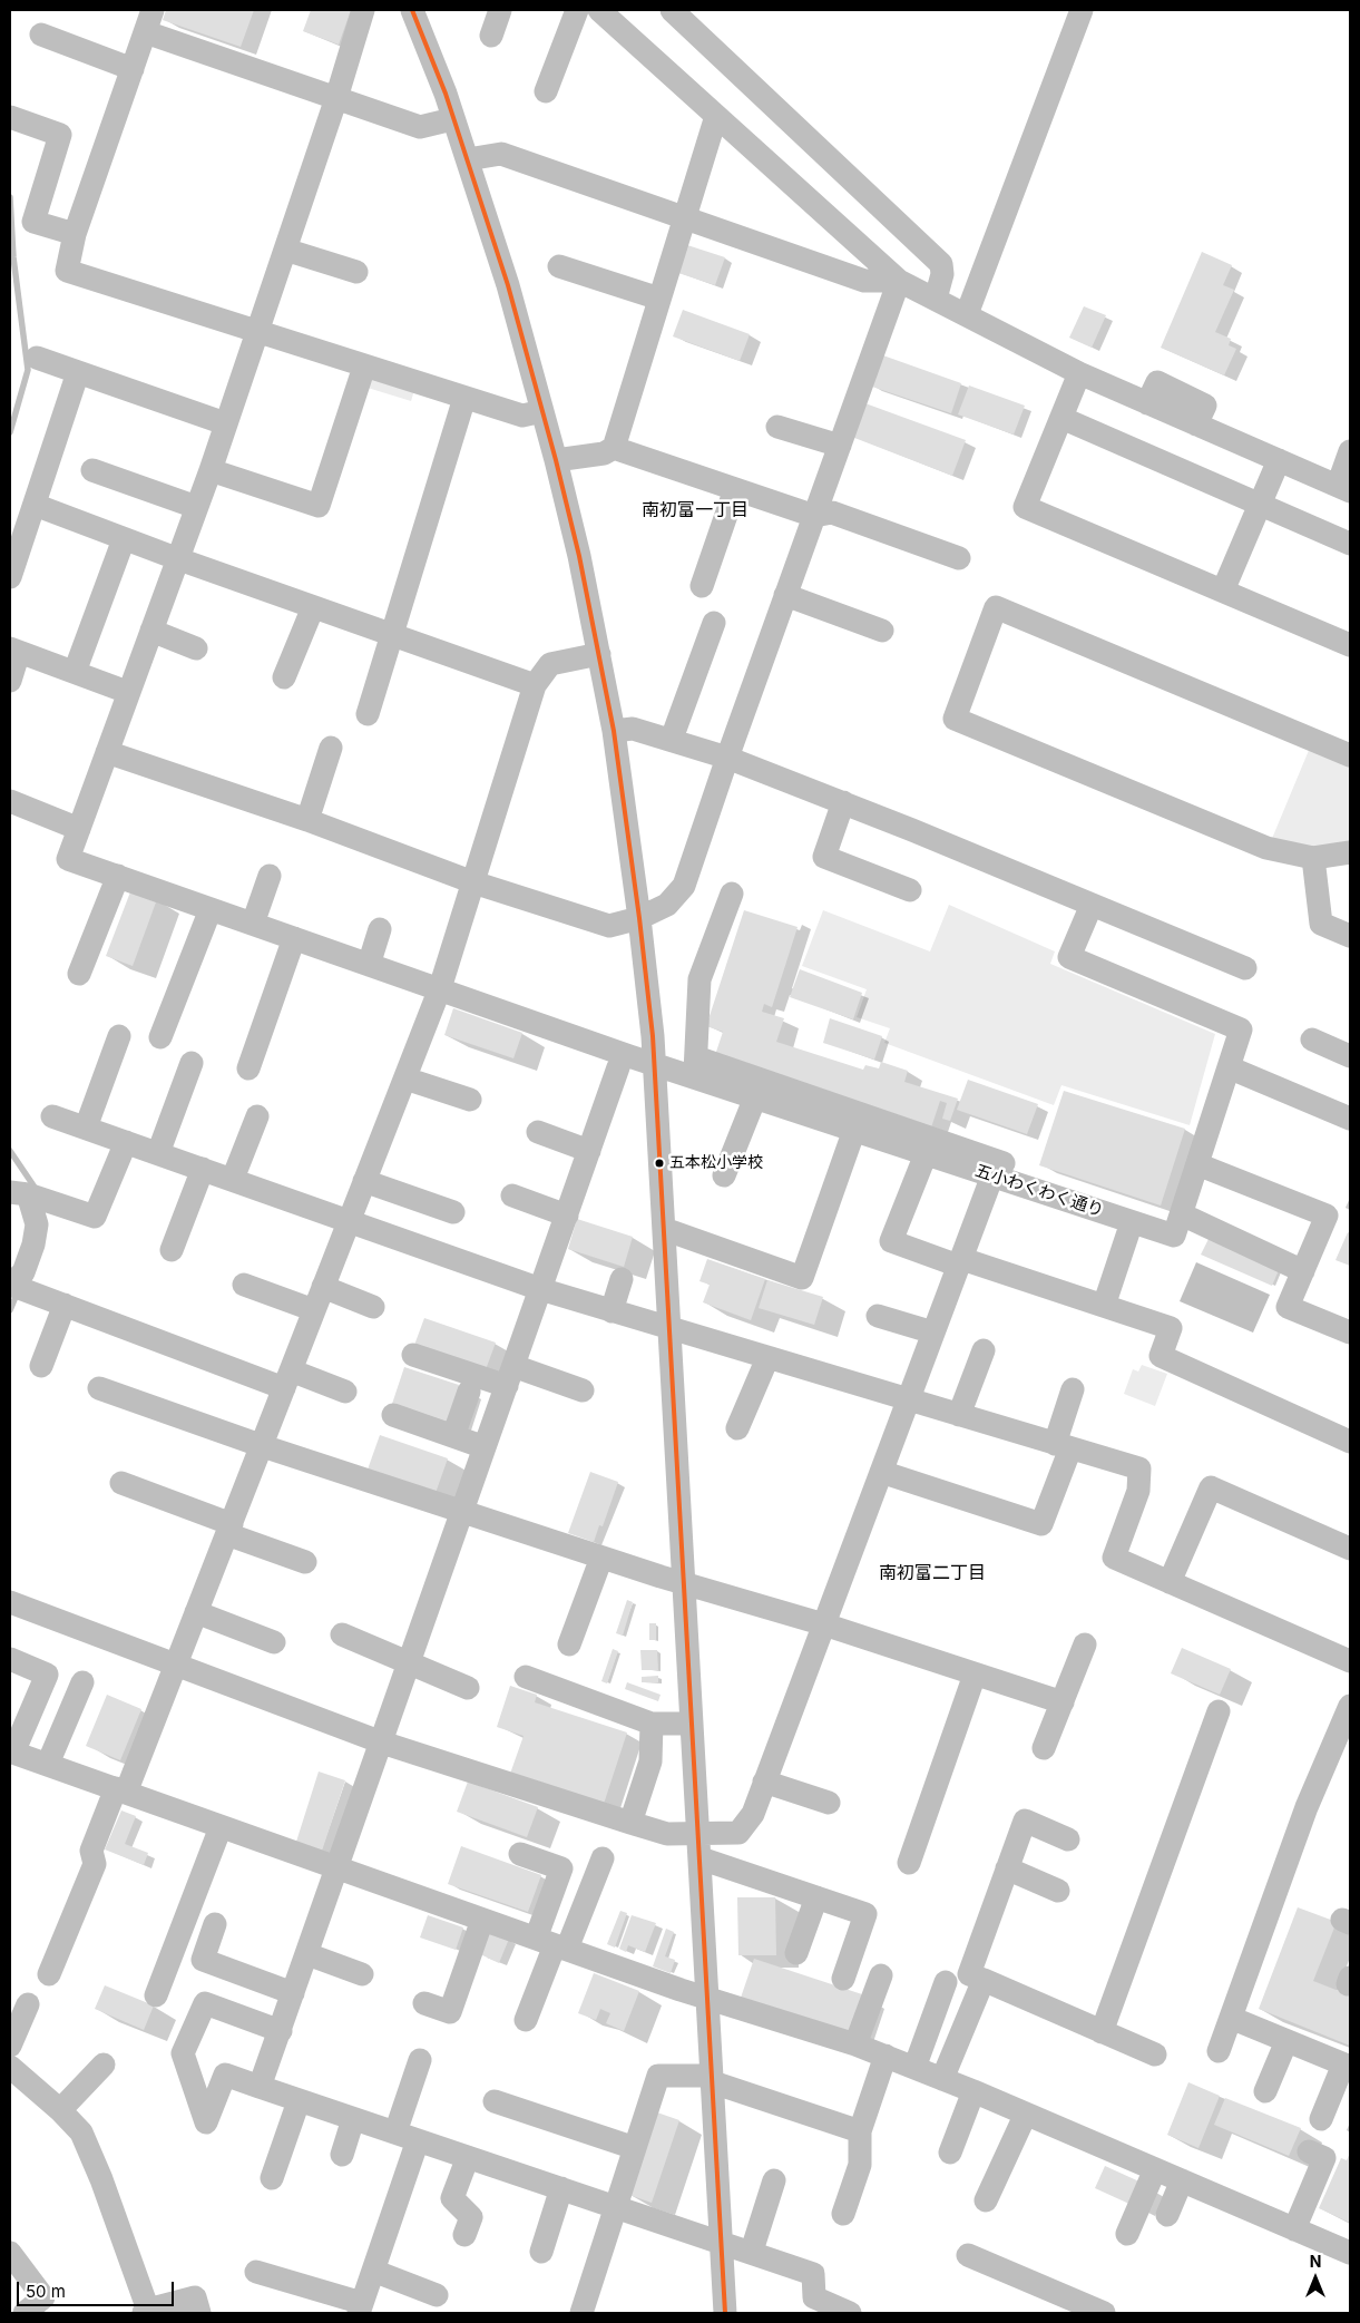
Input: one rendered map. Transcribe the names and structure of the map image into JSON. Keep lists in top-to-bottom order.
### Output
{
  "streets": {
    "street": ["五小わくわく通り"]
  },
  "districts": ["南初富一丁目", "南初富二丁目"],
  "places": ["五本松小学校"],
  "scale_bar": "50 m",
  "north": "top"
}
